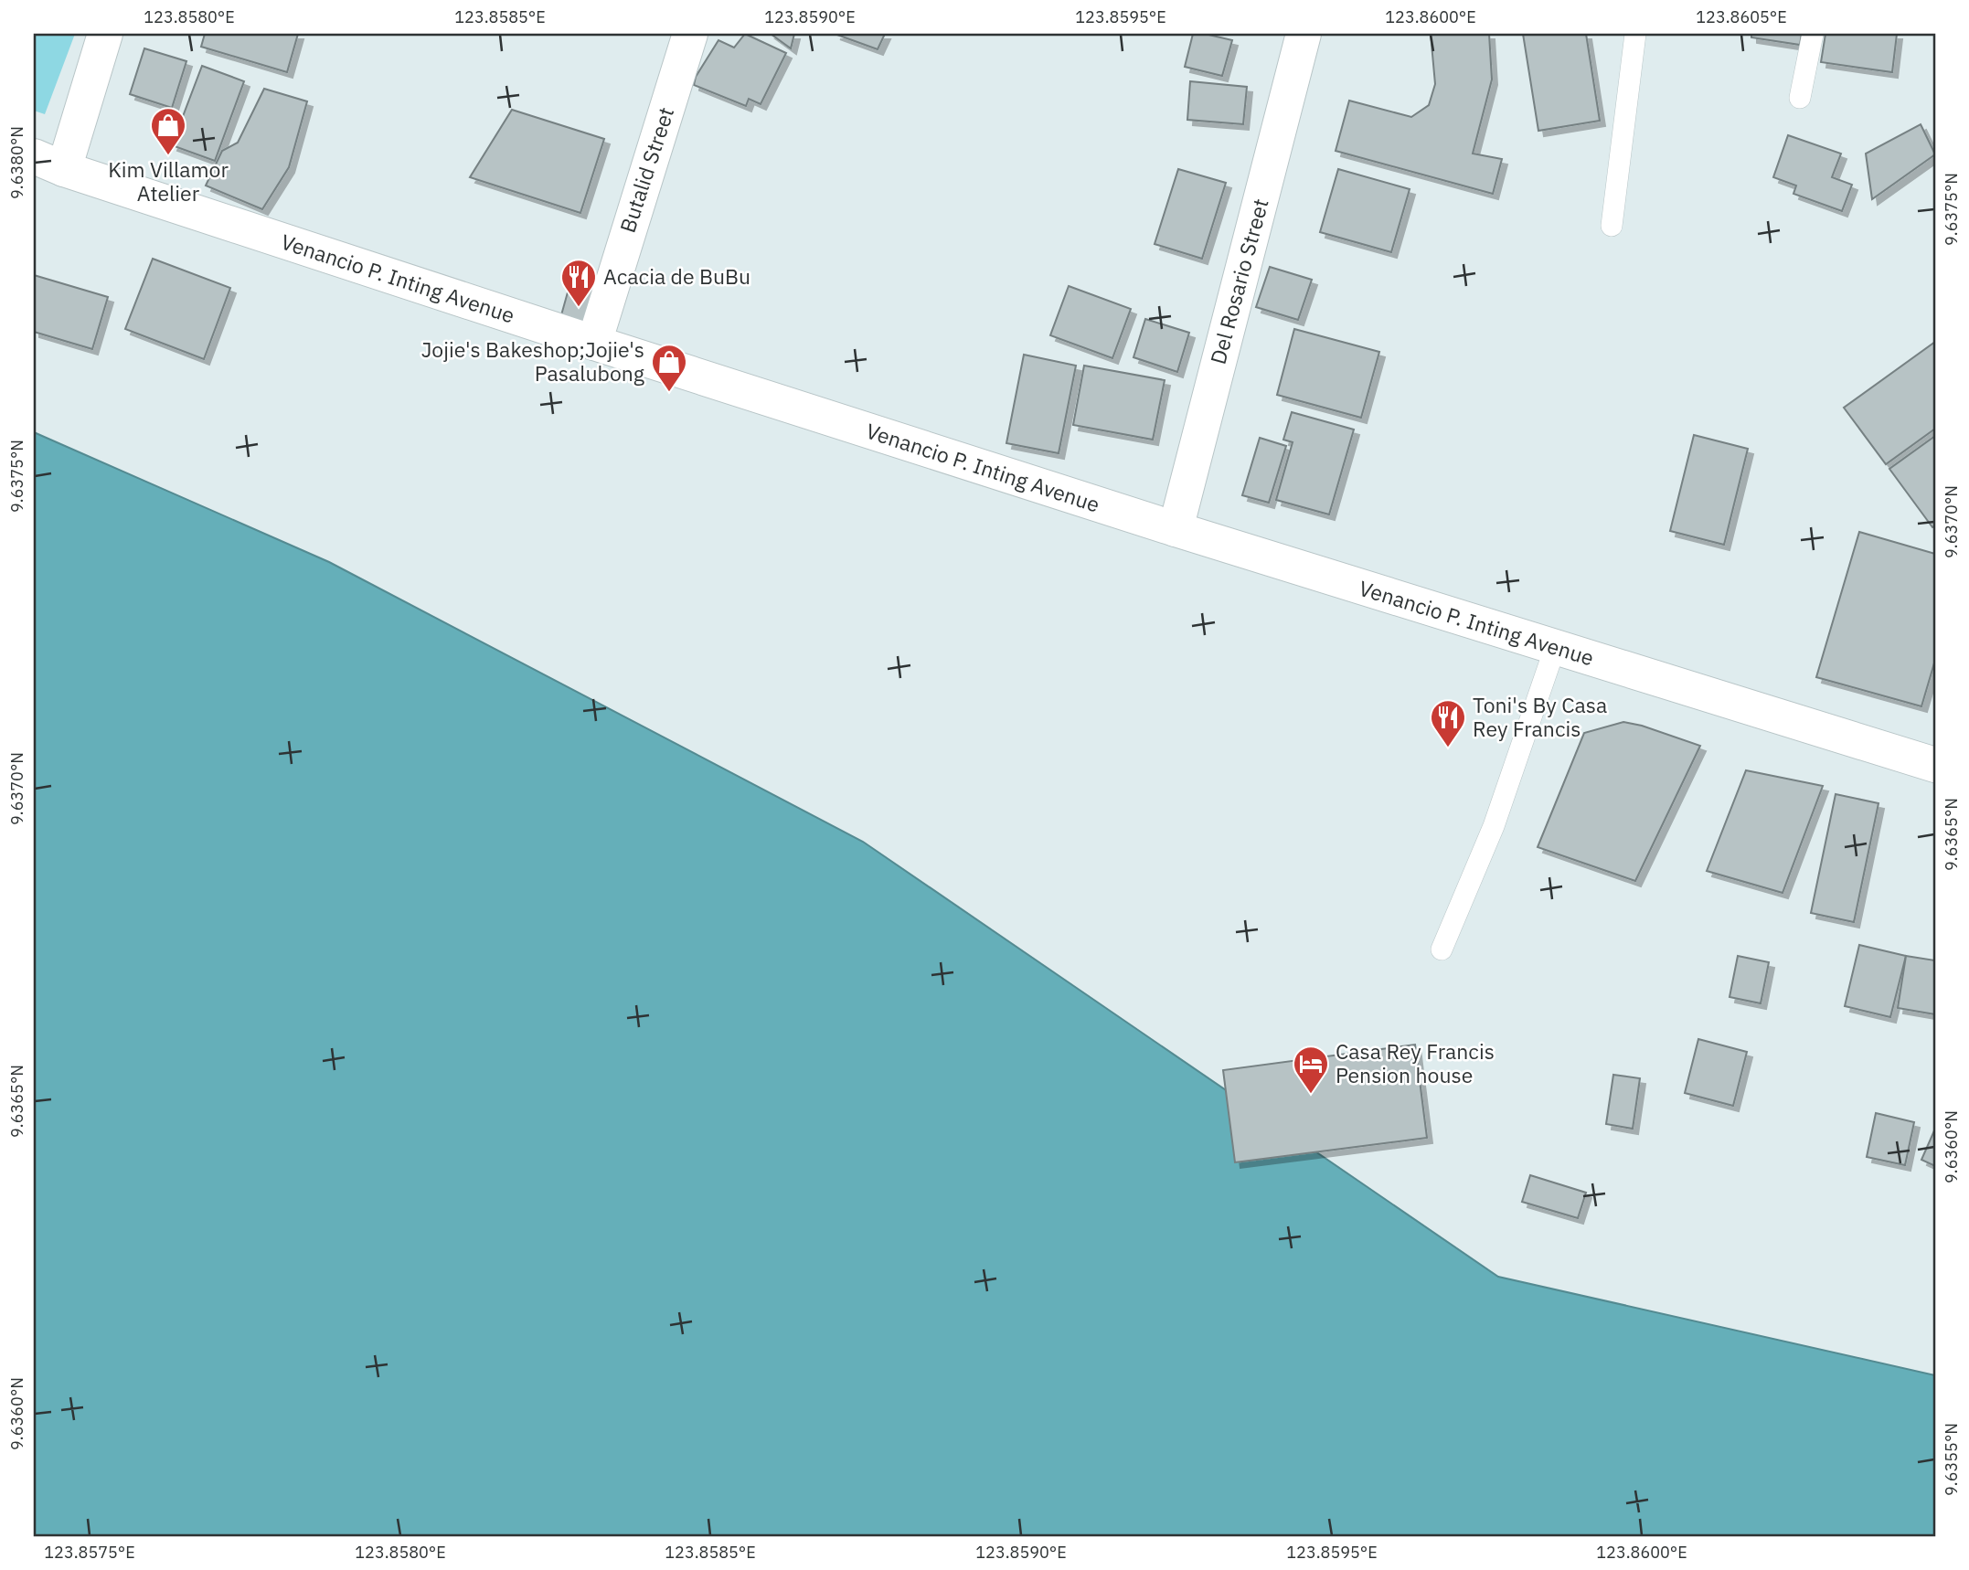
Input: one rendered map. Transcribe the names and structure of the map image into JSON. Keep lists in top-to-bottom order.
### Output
{
  "streets": {
    "main road": ["Butalid Street", "Venancio P. Inting Avenue", "Del Rosario Street"]
  },
  "crossings": [
    ["Butalid Street", "Venancio P. Inting Avenue"],
    ["Venancio P. Inting Avenue", "Del Rosario Street"]
  ],
  "places": {
    "shop": ["Kim Villamor Atelier", "Jojie's Bakeshop;Jojie's Pasalubong"],
    "restaurant": ["Acacia de BuBu", "Toni's By Casa Rey Francis"],
    "hotel": ["Casa Rey Francis Pension house"]
  },
  "coordinates": [
    "123.8580°E",
    "123.8585°E",
    "123.8590°E",
    "123.8595°E",
    "123.8600°E",
    "123.8605°E",
    "9.6380°N",
    "9.6375°N",
    "9.6370°N",
    "9.6365°N",
    "9.6360°N",
    "9.6355°N",
    "123.8575°E"
  ]
}
